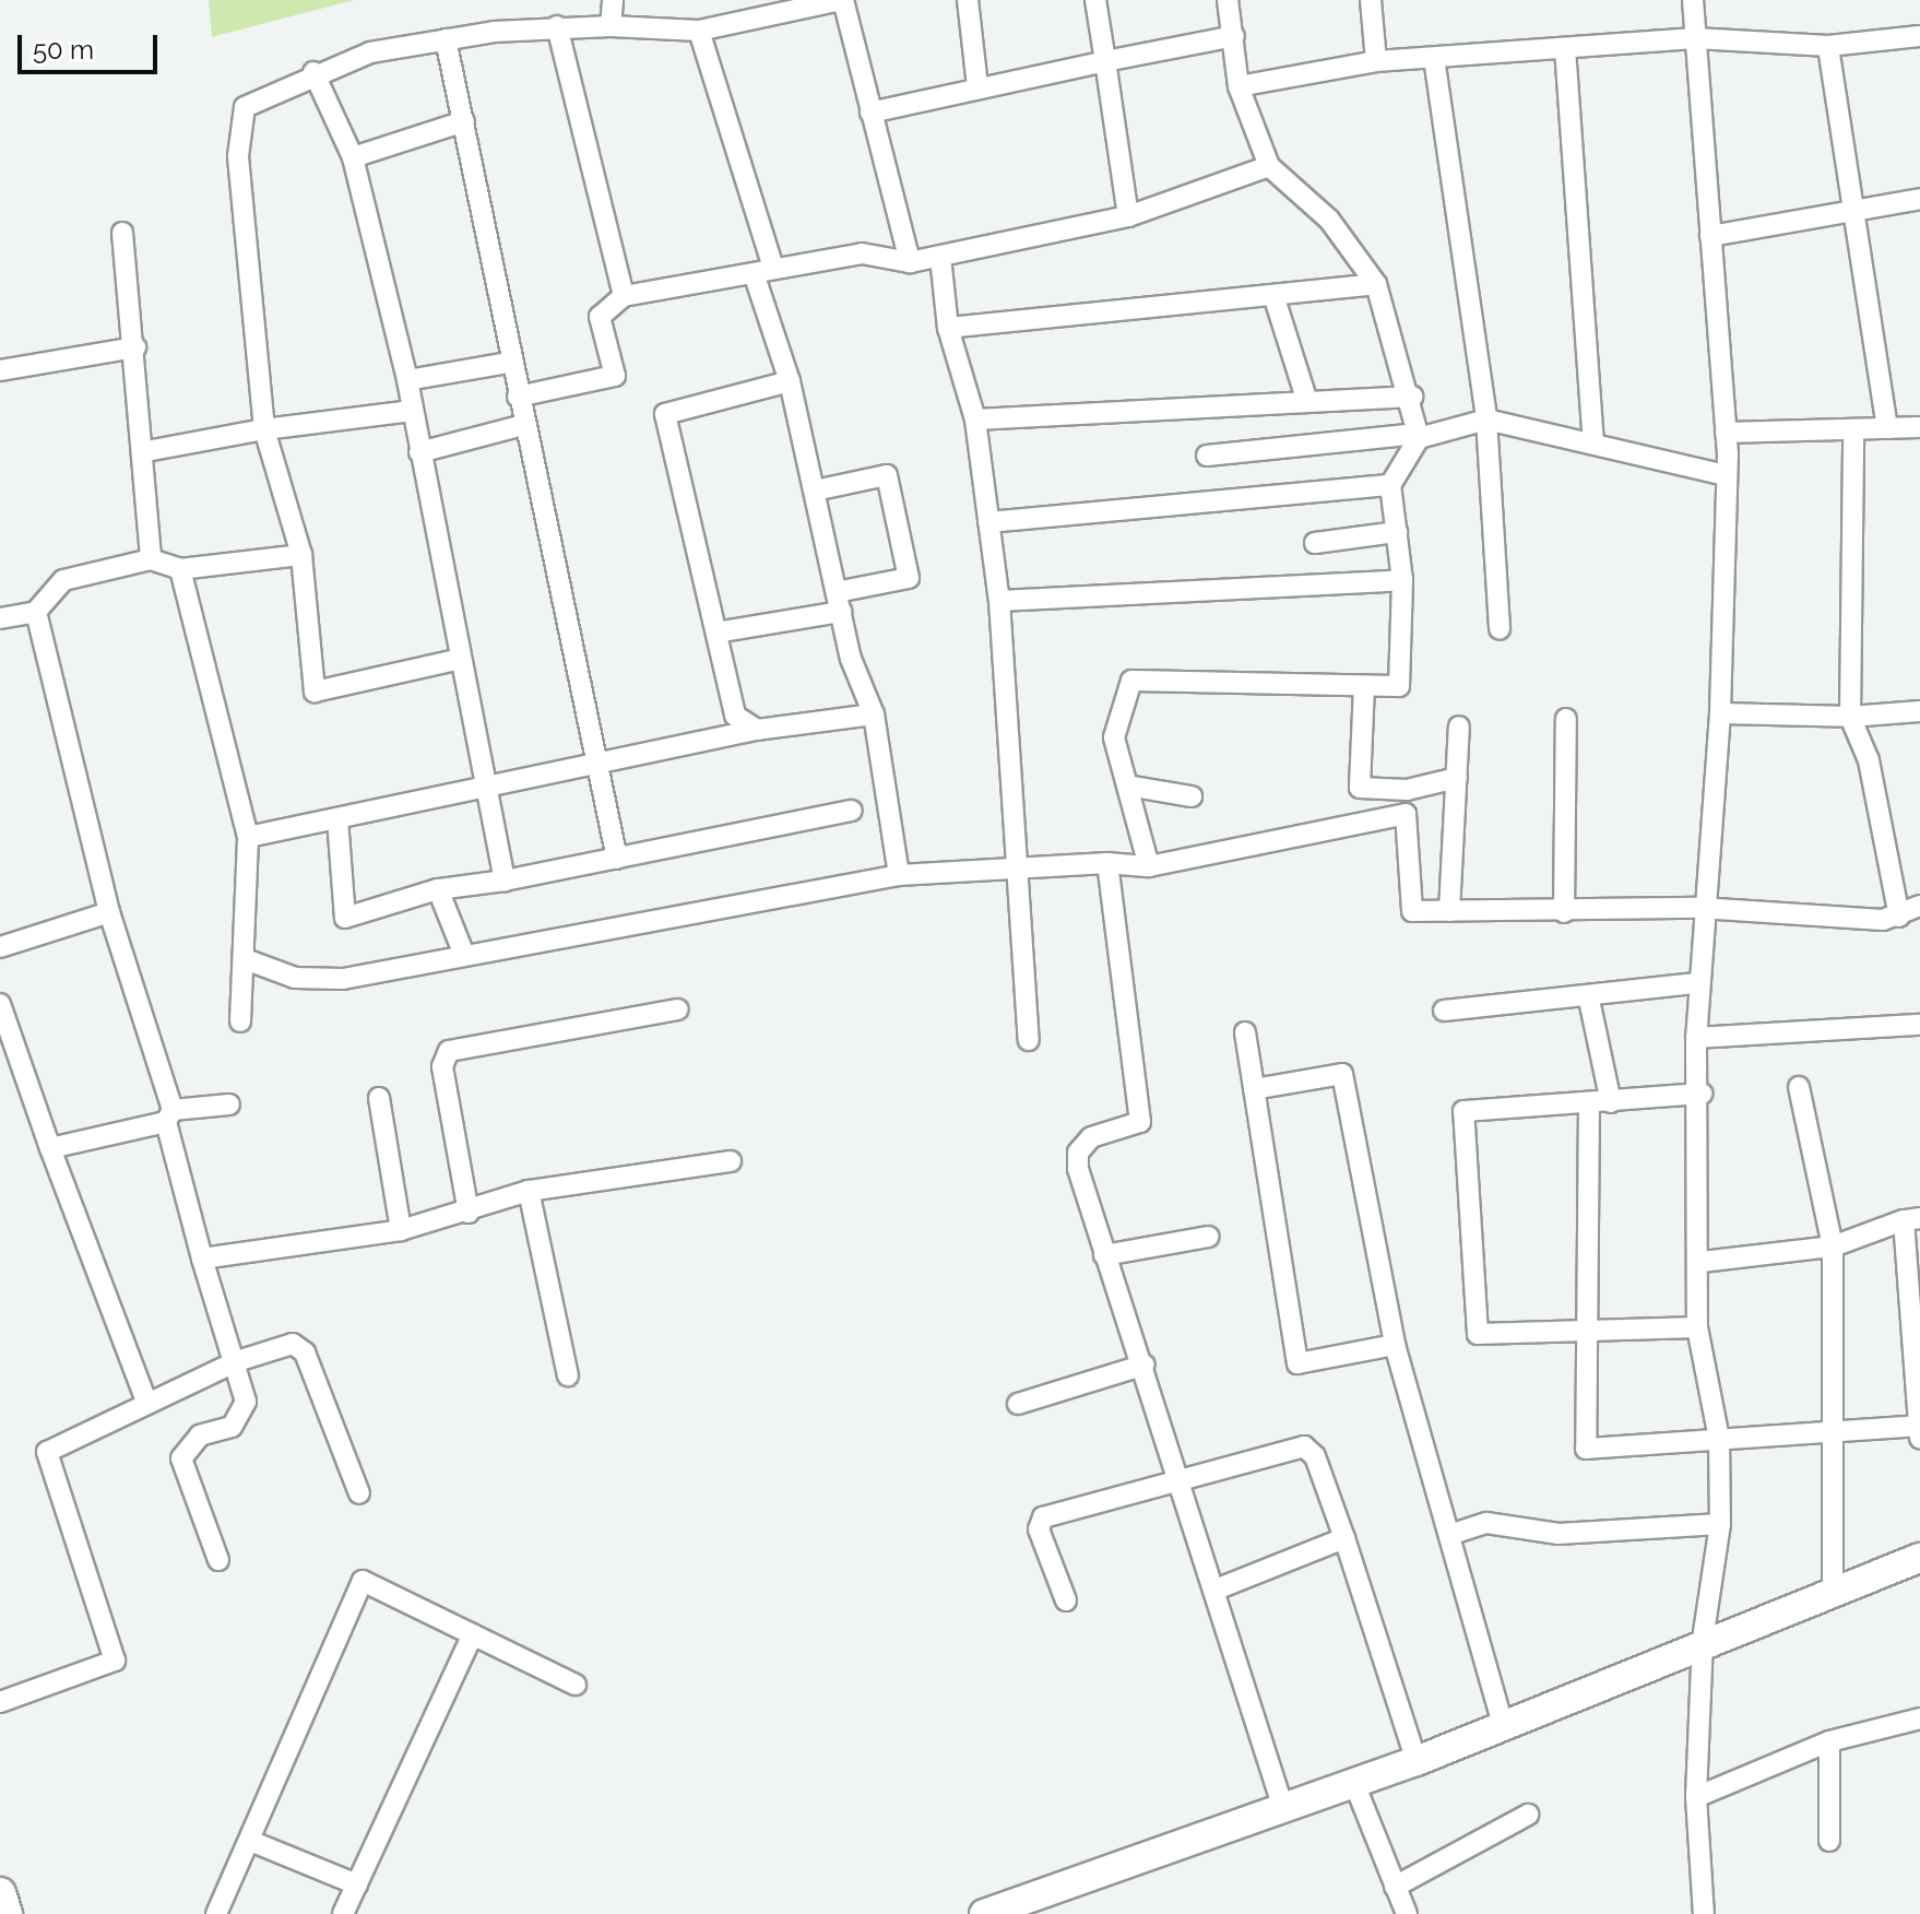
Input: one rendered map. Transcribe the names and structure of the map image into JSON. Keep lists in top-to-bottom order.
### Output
{
  "scale_bar": "50 m"
}
